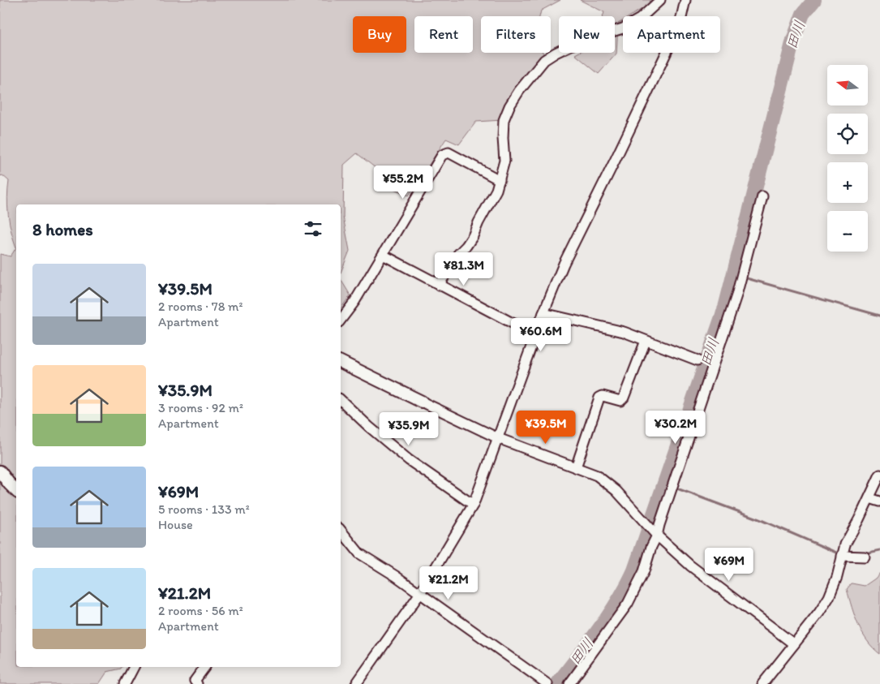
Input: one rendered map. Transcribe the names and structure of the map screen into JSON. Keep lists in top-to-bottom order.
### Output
{
  "water": ["田川"],
  "north": "left",
  "page": {
    "chip": [
      "Buy",
      "Rent",
      "Filters",
      "New",
      "Apartment"
    ],
    "map_buttons": ["+", "−"],
    "price": [
      "¥55.2M",
      "¥81.3M",
      "¥60.6M",
      "¥39.5M",
      "¥30.2M",
      "¥35.9M",
      "¥69M",
      "¥21.2M"
    ],
    "heading": "8 homes",
    "list": [
      {
        "name": "¥39.5M",
        "note": "2 rooms · 78 m² · Apartment"
      },
      {
        "name": "¥35.9M",
        "note": "3 rooms · 92 m² · Apartment"
      },
      {
        "name": "¥69M",
        "note": "5 rooms · 133 m² · House"
      },
      {
        "name": "¥21.2M",
        "note": "2 rooms · 56 m² · Apartment"
      }
    ]
  }
}
